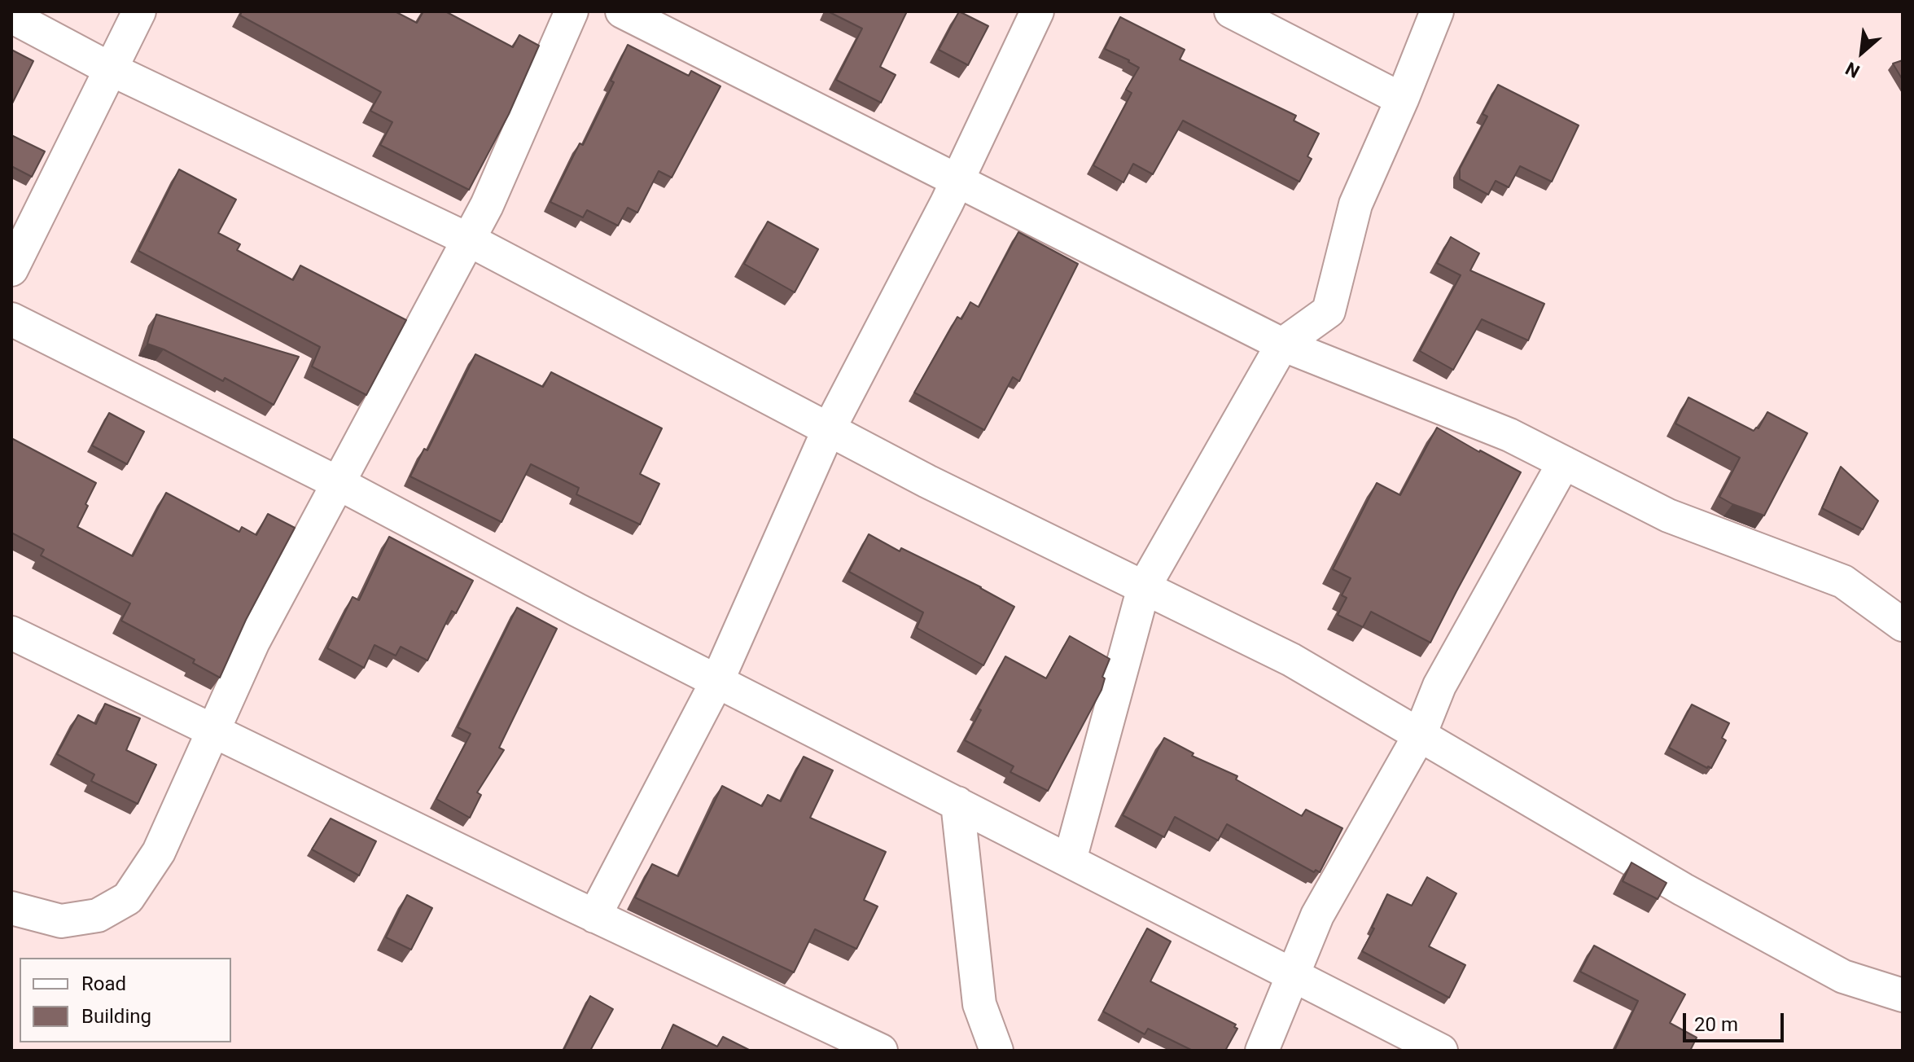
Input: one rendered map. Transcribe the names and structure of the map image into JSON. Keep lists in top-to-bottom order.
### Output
{
  "legend": ["Road", "Building"],
  "scale_bar": "20 m",
  "north": "bottom left"
}
